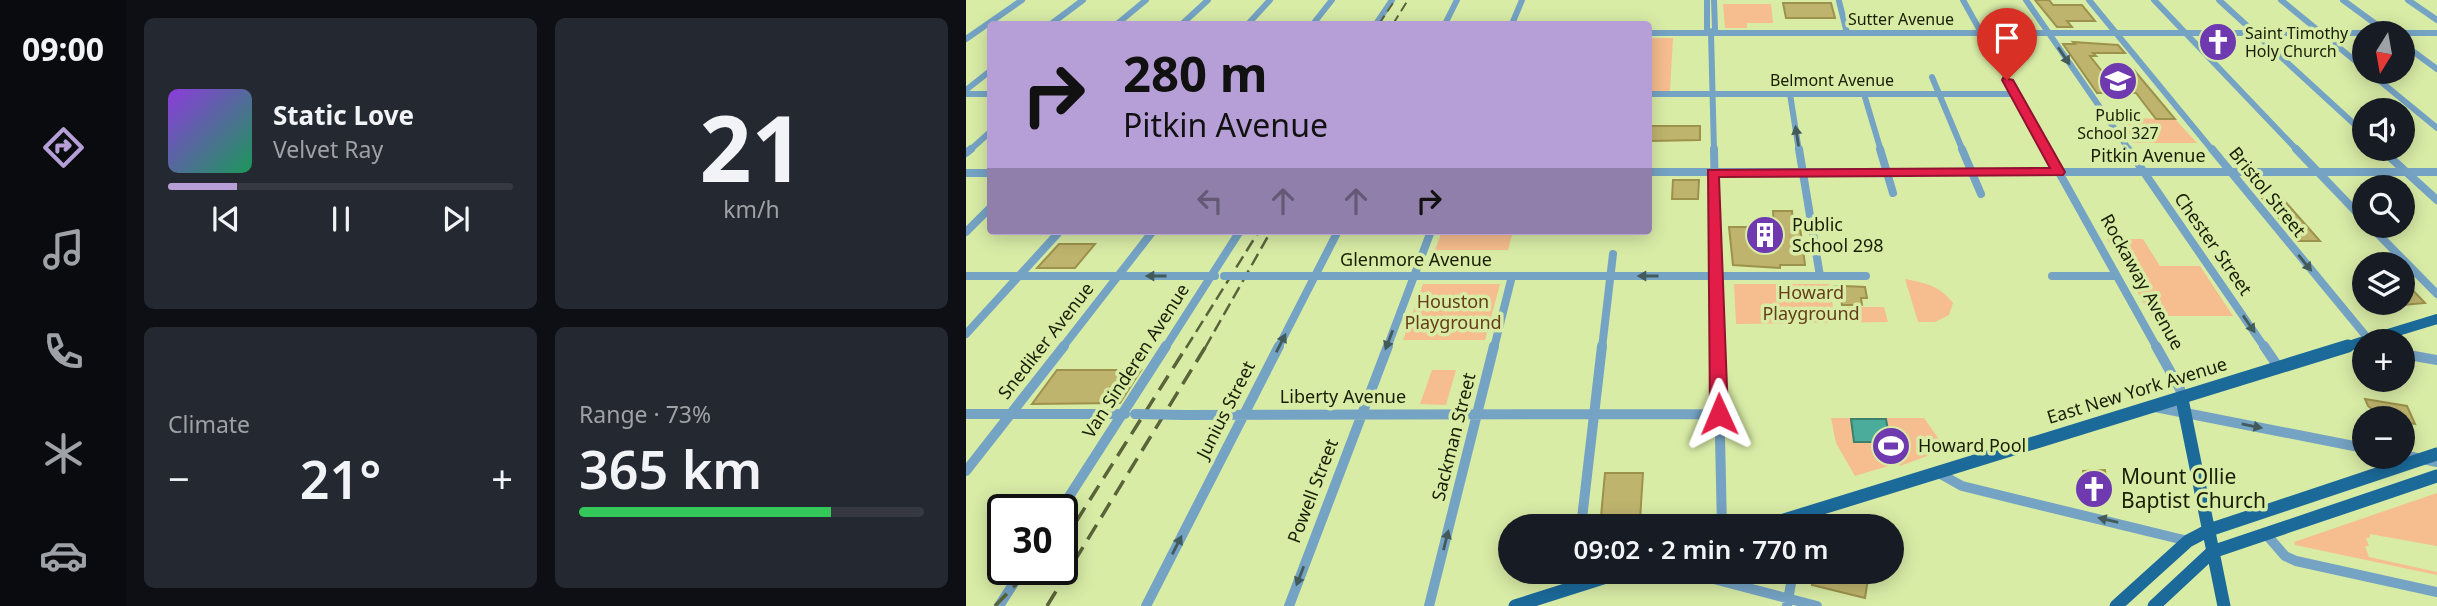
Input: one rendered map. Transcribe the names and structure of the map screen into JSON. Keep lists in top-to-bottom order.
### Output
{
  "streets": {
    "main road": ["Rockaway Avenue", "East New York Avenue"],
    "street": [
      "Sutter Avenue",
      "Belmont Avenue",
      "Pitkin Avenue",
      "Bristol Street",
      "Chester Street",
      "Glenmore Avenue",
      "Snediker Avenue",
      "Van Sinderen Avenue",
      "Liberty Avenue",
      "Junius Street",
      "Sackman Street",
      "Powell Street"
    ]
  },
  "crossings": [
    ["Sutter Avenue", "Bristol Street"],
    ["Sutter Avenue", "Chester Street"],
    ["Sutter Avenue", "Rockaway Avenue"],
    ["Belmont Avenue", "Rockaway Avenue"],
    ["Pitkin Avenue", "Bristol Street"],
    ["Pitkin Avenue", "Chester Street"],
    ["Pitkin Avenue", "Rockaway Avenue"],
    ["Chester Street", "East New York Avenue"],
    ["Glenmore Avenue", "Snediker Avenue"],
    ["Glenmore Avenue", "Van Sinderen Avenue"],
    ["Glenmore Avenue", "Junius Street"],
    ["Glenmore Avenue", "Sackman Street"],
    ["Glenmore Avenue", "Powell Street"],
    ["Rockaway Avenue", "East New York Avenue"],
    ["Snediker Avenue", "Liberty Avenue"],
    ["Van Sinderen Avenue", "Liberty Avenue"],
    ["Liberty Avenue", "Junius Street"],
    ["Liberty Avenue", "Sackman Street"],
    ["Liberty Avenue", "Powell Street"]
  ],
  "one_way": [
    "Chester Street",
    "Junius Street",
    "Sackman Street",
    "Powell Street"
  ],
  "parks": ["Howard Playground", "Houston Playground"],
  "places": {
    "church": ["Saint Timothy Holy Church", "Mount Ollie Baptist Church"],
    "school or university": ["Public School 327"],
    "building": ["Public School 298"],
    "sports": ["Howard Pool"]
  },
  "north": "bottom",
  "page": {
    "tabs": "09:00",
    "tile": [
      ["21", "km/h"],
      "Climate",
      ["Range · 73%", "365 km"]
    ],
    "map_buttons": ["+", "−"],
    "turn": ["280 m", "Pitkin Avenue"],
    "song": ["Static Love", "Velvet Ray"],
    "heat": ["−", "21°", "+"],
    "limit": "30",
    "trip": "09:02 · 2 min · 770 m"
  }
}
